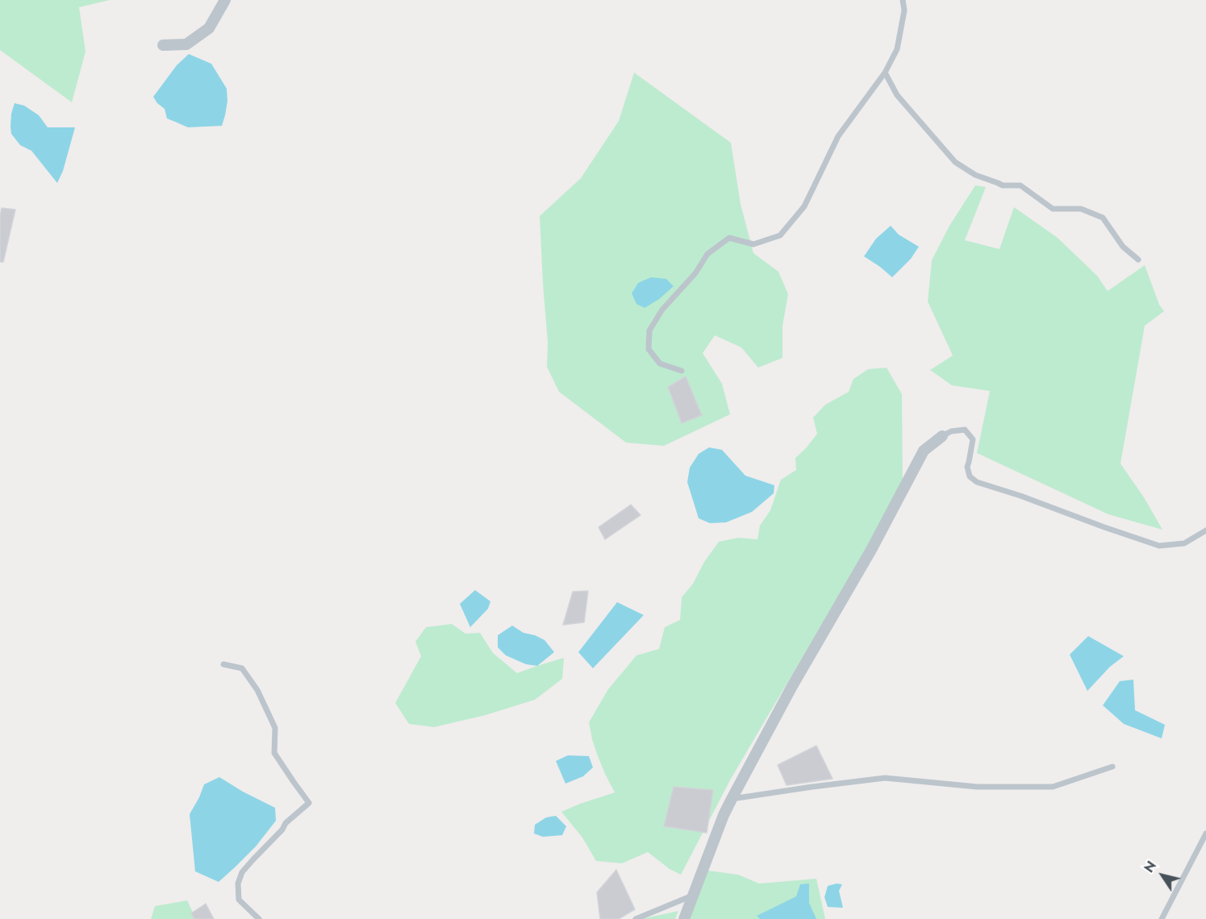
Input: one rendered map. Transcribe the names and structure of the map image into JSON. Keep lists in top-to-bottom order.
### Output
{
  "north": "top left"
}
